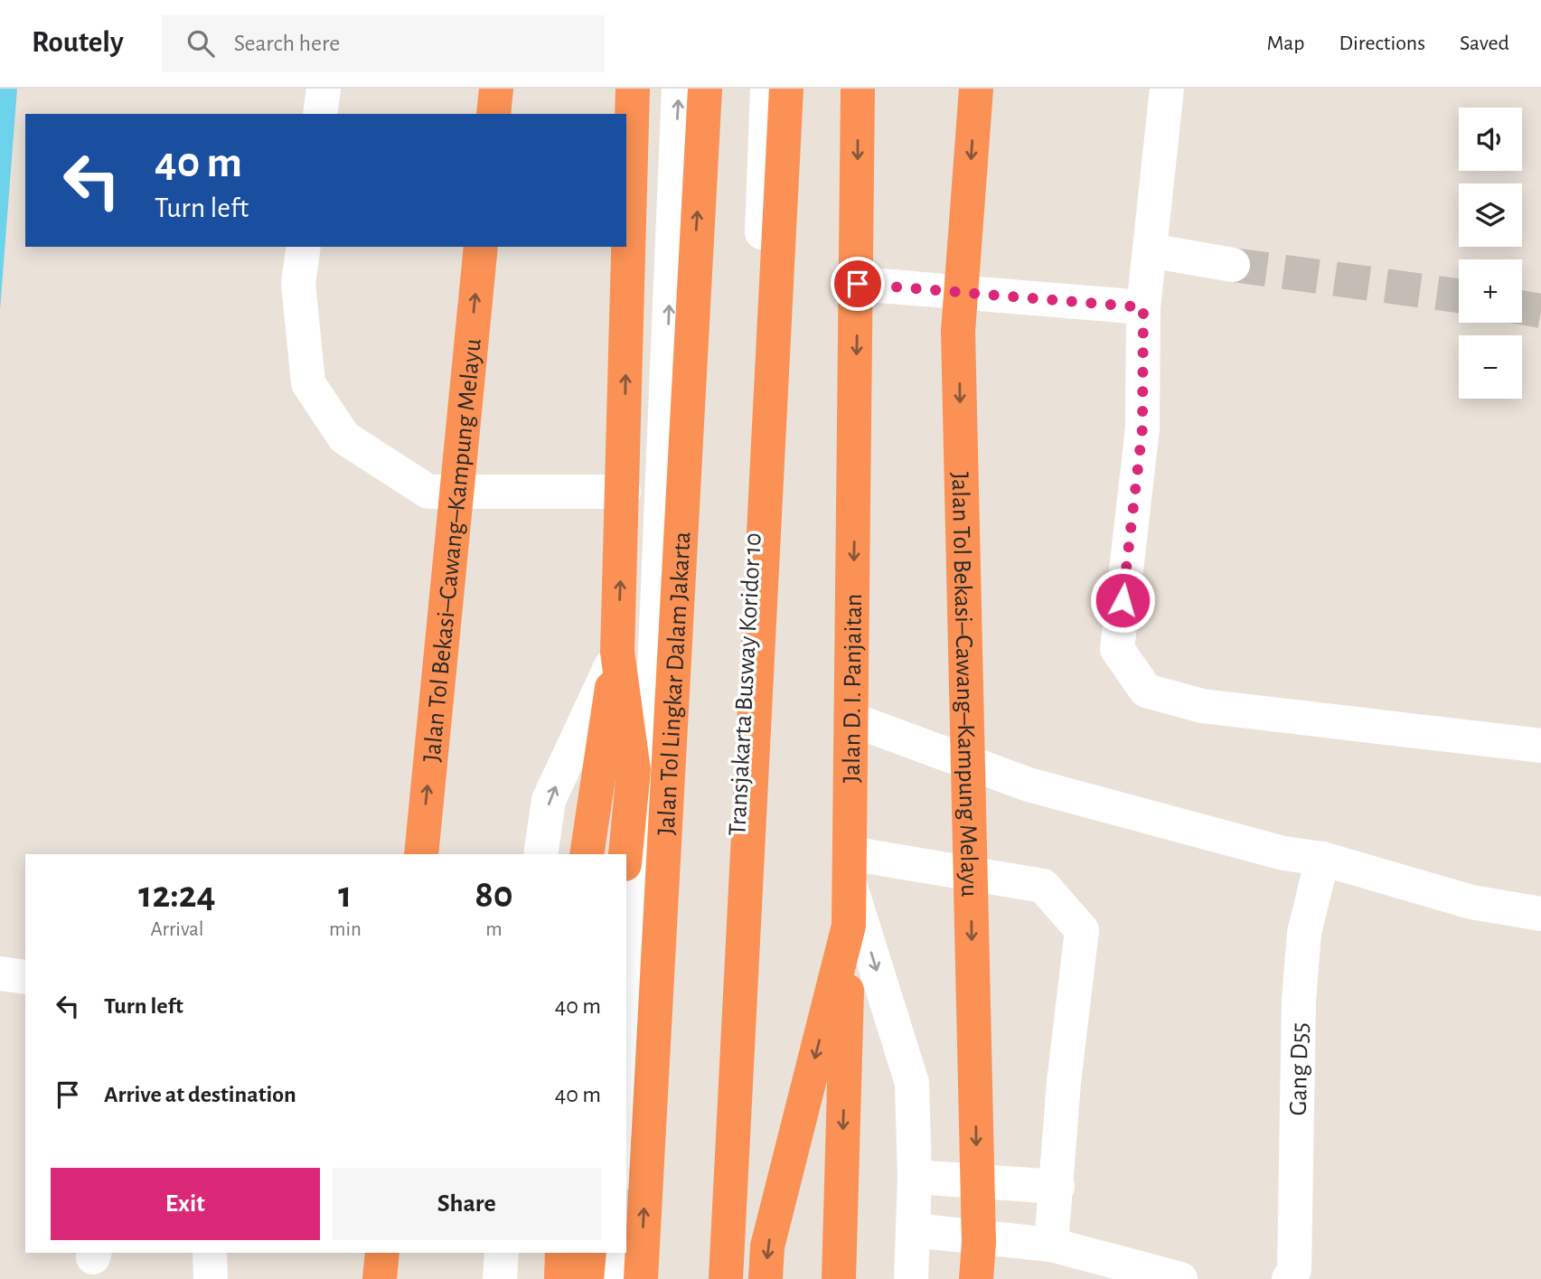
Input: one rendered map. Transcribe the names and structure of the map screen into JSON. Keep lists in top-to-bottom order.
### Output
{
  "streets": {
    "highway": ["Jalan Tol Bekasi–Cawang–Kampung Melayu", "Jalan Tol Lingkar Dalam Jakarta", "Jalan D. I. Panjaitan"],
    "street": ["Transjakarta Busway Koridor 10", "Gang D55"]
  },
  "page": {
    "header": "Routely",
    "search": "Search here",
    "nav": ["Map", "Directions", "Saved"],
    "map_buttons": ["+", "−"],
    "turn": ["40 m", "Turn left"],
    "eta": [
      "12:24",
      "Arrival",
      "1",
      "min",
      "80",
      "m"
    ],
    "list": [
      {
        "name": "Turn left",
        "value": "40 m"
      },
      {
        "name": "Arrive at destination",
        "value": "40 m"
      }
    ],
    "buttons": ["Exit", "Share"]
  }
}
